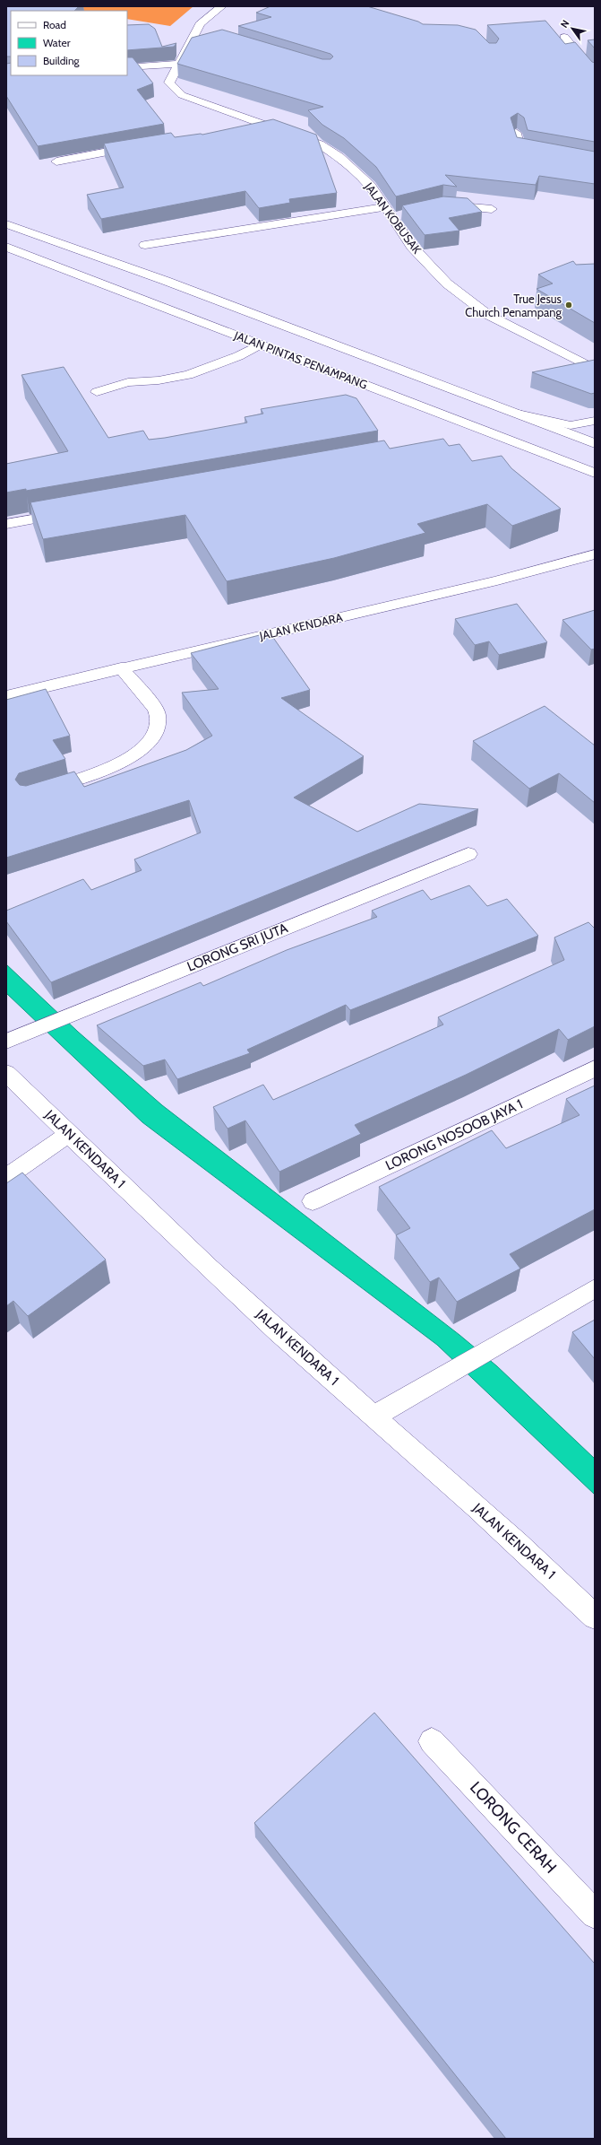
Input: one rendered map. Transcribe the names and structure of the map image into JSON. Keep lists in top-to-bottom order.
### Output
{
  "streets": {
    "street": [
      "JALAN KOBUSAK",
      "JALAN PINTAS PENAMPANG",
      "JALAN KENDARA",
      "LORONG SRI JUTA",
      "LORONG NOSOOB JAYA 1",
      "JALAN KENDARA 1",
      "LORONG CERAH"
    ]
  },
  "places": ["True Jesus Church Penampang"],
  "legend": ["Road", "Water", "Building"],
  "north": "top left"
}
